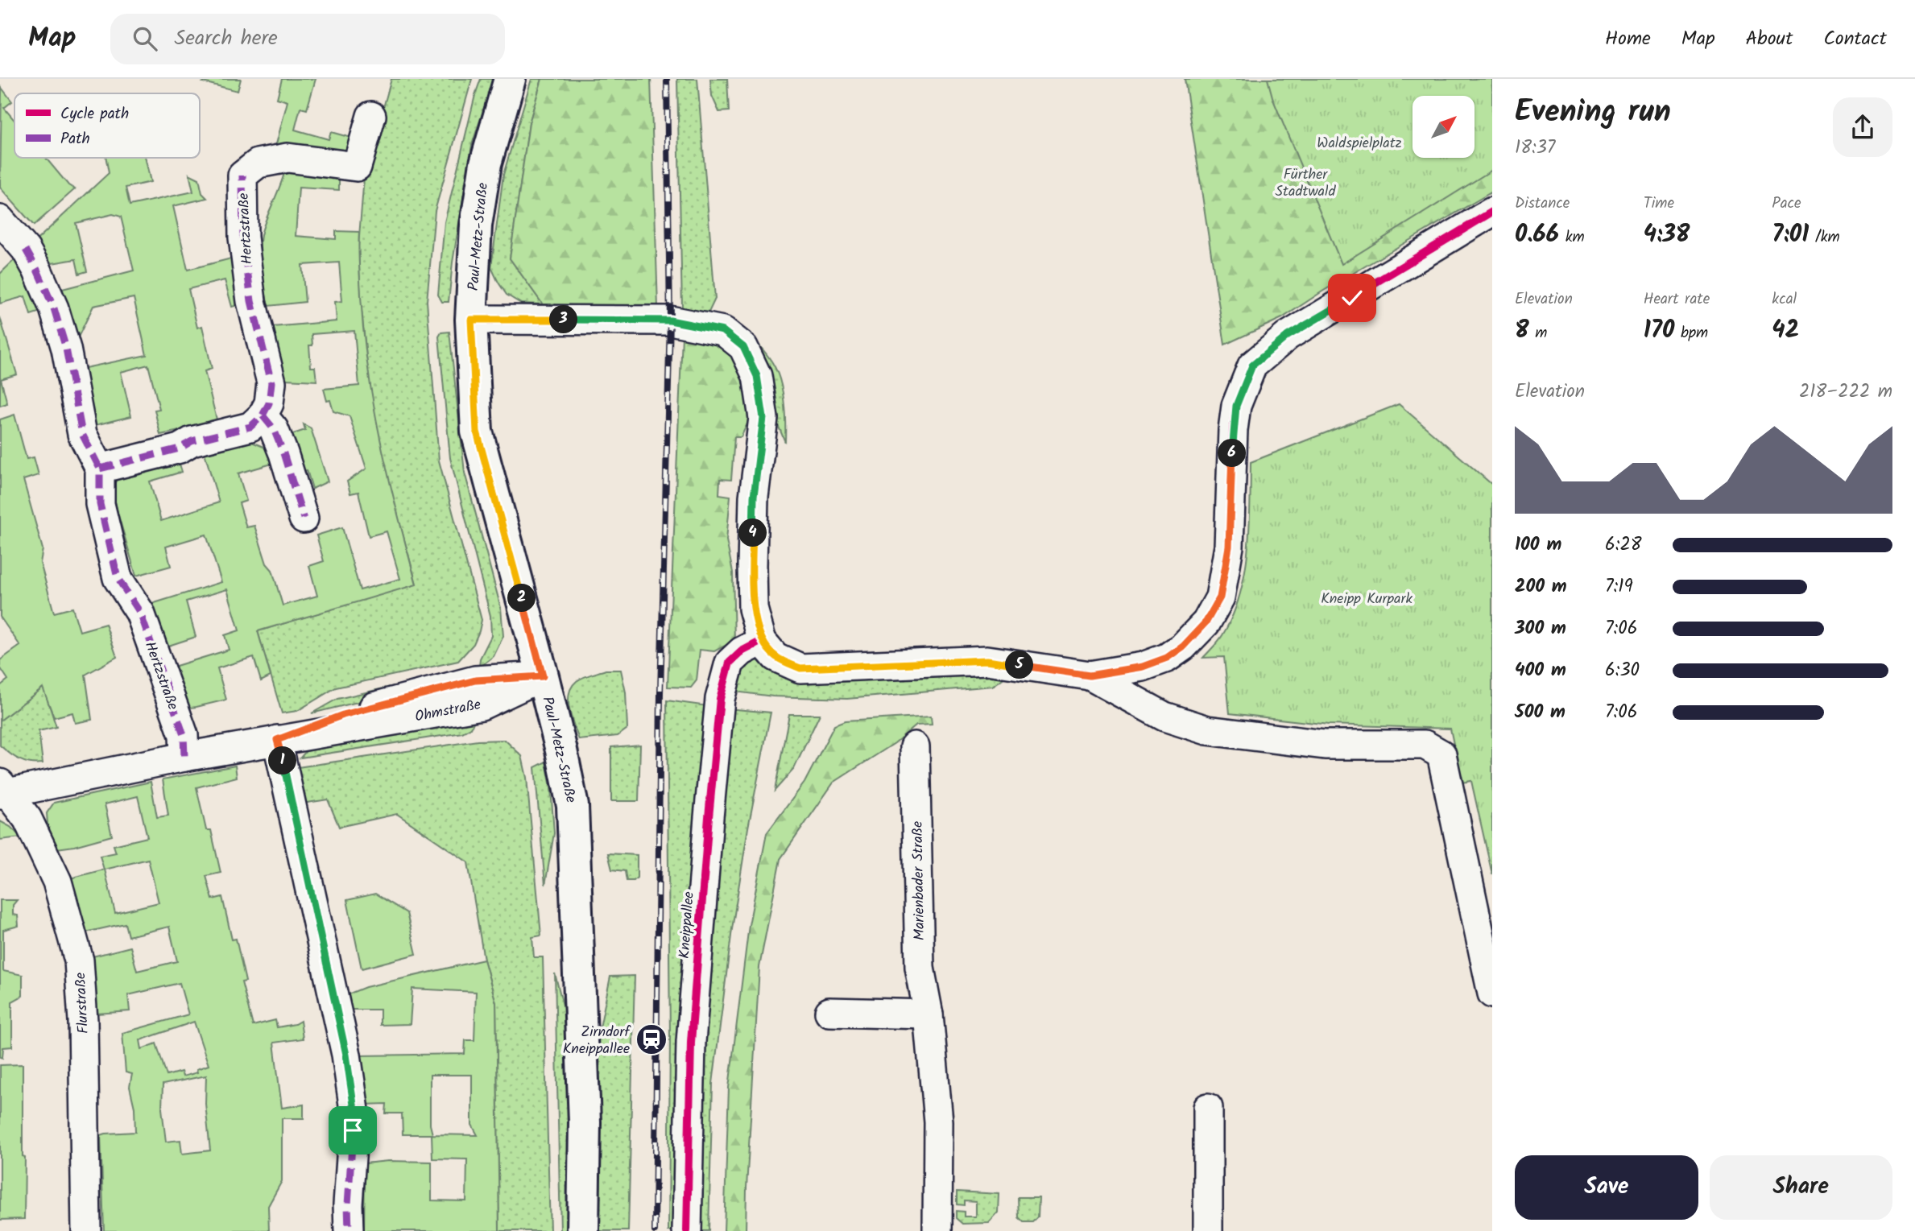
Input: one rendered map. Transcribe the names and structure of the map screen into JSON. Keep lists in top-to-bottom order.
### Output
{
  "streets": {
    "street": [
      "Hertzstraße",
      "Paul-Metz-Straße",
      "Ohmstraße",
      "Marienbader Straße",
      "Kneippallee",
      "Flurstraße"
    ]
  },
  "crossings": [
    ["Hertzstraße", "Ohmstraße"],
    ["Paul-Metz-Straße", "Ohmstraße"],
    ["Ohmstraße", "Flurstraße"]
  ],
  "parks": ["Waldspielplatz", "Fürther Stadtwald", "Kneipp Kurpark"],
  "places": {
    "station": ["Zirndorf Kneippallee"]
  },
  "legend": ["Cycle path", "Path"],
  "north": "top right",
  "page": {
    "header": "Map",
    "search": "Search here",
    "nav": [
      "Home",
      "Map",
      "About",
      "Contact"
    ],
    "heading": ["Evening run", "18:37"],
    "stats": [
      ["Distance", "0.66 km"],
      ["Time", "4:38"],
      ["Pace", "7:01 /km"],
      ["Elevation", "8 m"],
      ["Heart rate", "170 bpm"],
      ["kcal", "42"]
    ],
    "pins": [
      "3",
      "6",
      "4",
      "2",
      "5",
      "1"
    ],
    "chart": ["Elevation", "218–222 m"],
    "list": [
      {
        "name": "100 m",
        "note": "6:28"
      },
      {
        "name": "200 m",
        "note": "7:19"
      },
      {
        "name": "300 m",
        "note": "7:06"
      },
      {
        "name": "400 m",
        "note": "6:30"
      },
      {
        "name": "500 m",
        "note": "7:06"
      }
    ],
    "buttons": ["Save", "Share"]
  }
}
